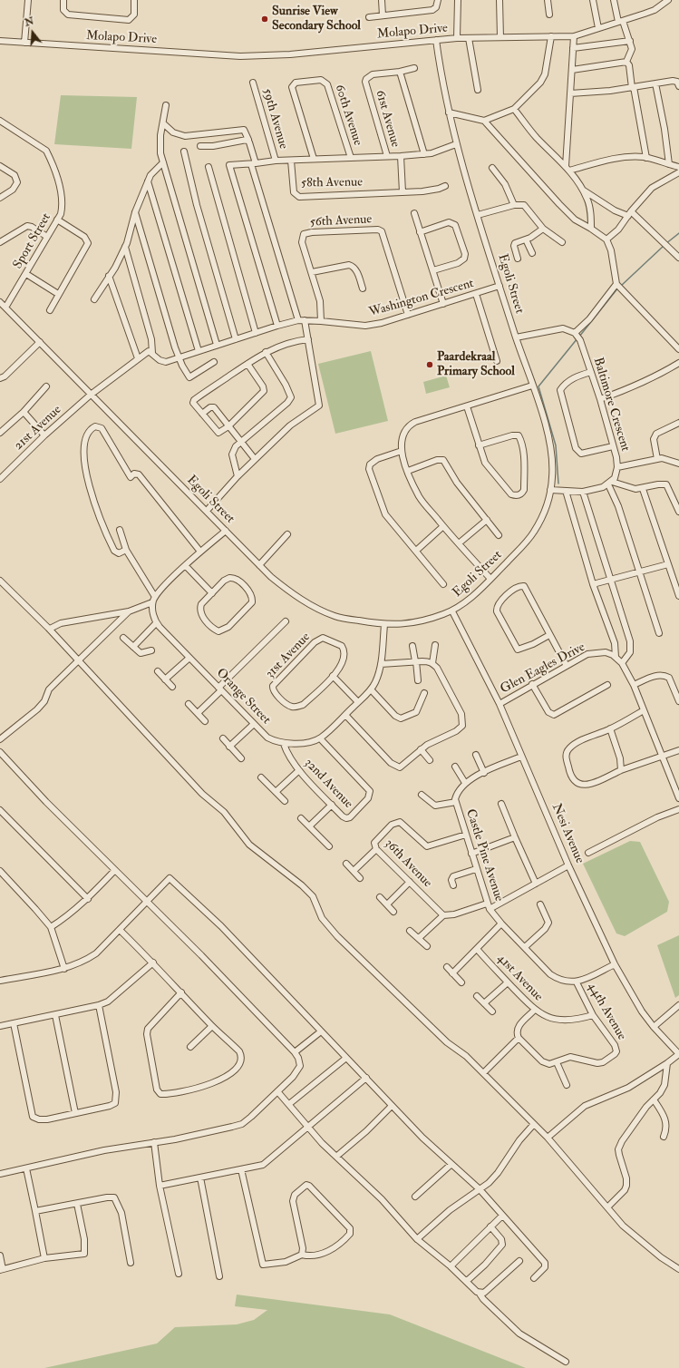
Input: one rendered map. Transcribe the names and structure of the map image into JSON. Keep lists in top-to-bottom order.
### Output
{
  "streets": {
    "street": [
      "Molapo Drive",
      "60th Avenue",
      "59th Avenue",
      "61st Avenue",
      "58th Avenue",
      "56th Avenue",
      "Sport Street",
      "Egoli Street",
      "Washington Crescent",
      "Baltimore Crescent",
      "21st Avenue",
      "31st Avenue",
      "Glen Eagles Drive",
      "Orange Street",
      "32nd Avenue",
      "Nesi Avenue",
      "Castle Pine Avenue",
      "36th Avenue",
      "41st Avenue",
      "44th Avenue"
    ]
  },
  "crossings": [
    ["Molapo Drive", "Egoli Street"],
    ["56th Avenue", "Washington Crescent"],
    ["Sport Street", "Egoli Street"],
    ["Egoli Street", "Washington Crescent"],
    ["Egoli Street", "21st Avenue"],
    ["Egoli Street", "Nesi Avenue"],
    ["Washington Crescent", "21st Avenue"],
    ["Glen Eagles Drive", "Nesi Avenue"],
    ["Orange Street", "32nd Avenue"],
    ["Castle Pine Avenue", "36th Avenue"],
    ["Castle Pine Avenue", "44th Avenue"],
    ["41st Avenue", "44th Avenue"]
  ],
  "places": ["Sunrise View Secondary School", "Paardekraal Primary School"],
  "north": "top"
}
